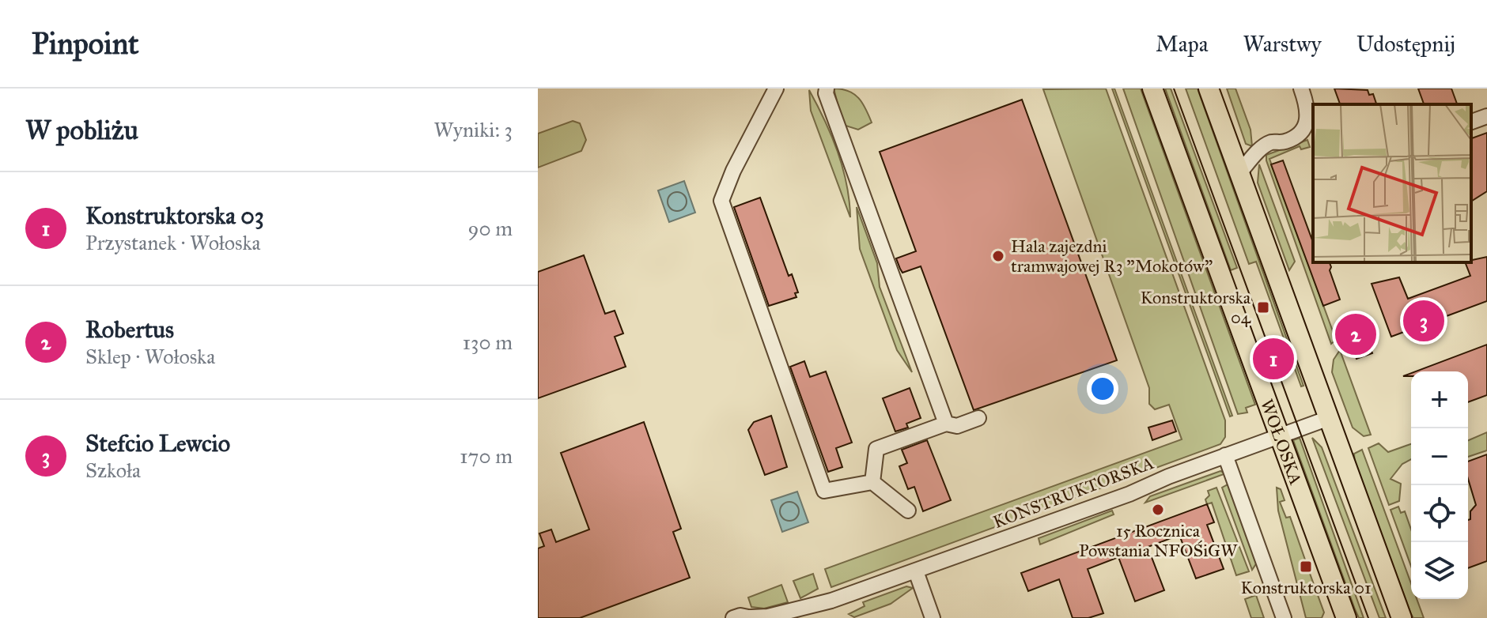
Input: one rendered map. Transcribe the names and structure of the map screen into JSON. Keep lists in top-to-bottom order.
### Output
{
  "streets": {
    "main road": ["WOŁOSKA"],
    "street": ["KONSTRUKTORSKA"]
  },
  "crossings": [
    ["WOŁOSKA", "KONSTRUKTORSKA"]
  ],
  "places": {
    "other": ["Hala zajezdni tramwajowej R3 \"Mokotów\"", "15 Rocznica Powstania NFOŚiGW"],
    "transit": ["Konstruktorska 04", "Konstruktorska 01"]
  },
  "page": {
    "header": "Pinpoint",
    "nav": ["Mapa", "Warstwy", "Udostępnij"],
    "heading": ["W pobliżu", "Wyniki: 3"],
    "list": [
      {
        "mark": "1",
        "name": "Konstruktorska 03",
        "note": "Przystanek · Wołoska",
        "value": "90 m"
      },
      {
        "mark": "2",
        "name": "Robertus",
        "note": "Sklep · Wołoska",
        "value": "130 m"
      },
      {
        "mark": "3",
        "name": "Stefcio Lewcio",
        "note": "Szkoła",
        "value": "170 m"
      }
    ],
    "pins": ["3", "2", "1"],
    "map_buttons": ["+", "−"]
  }
}
